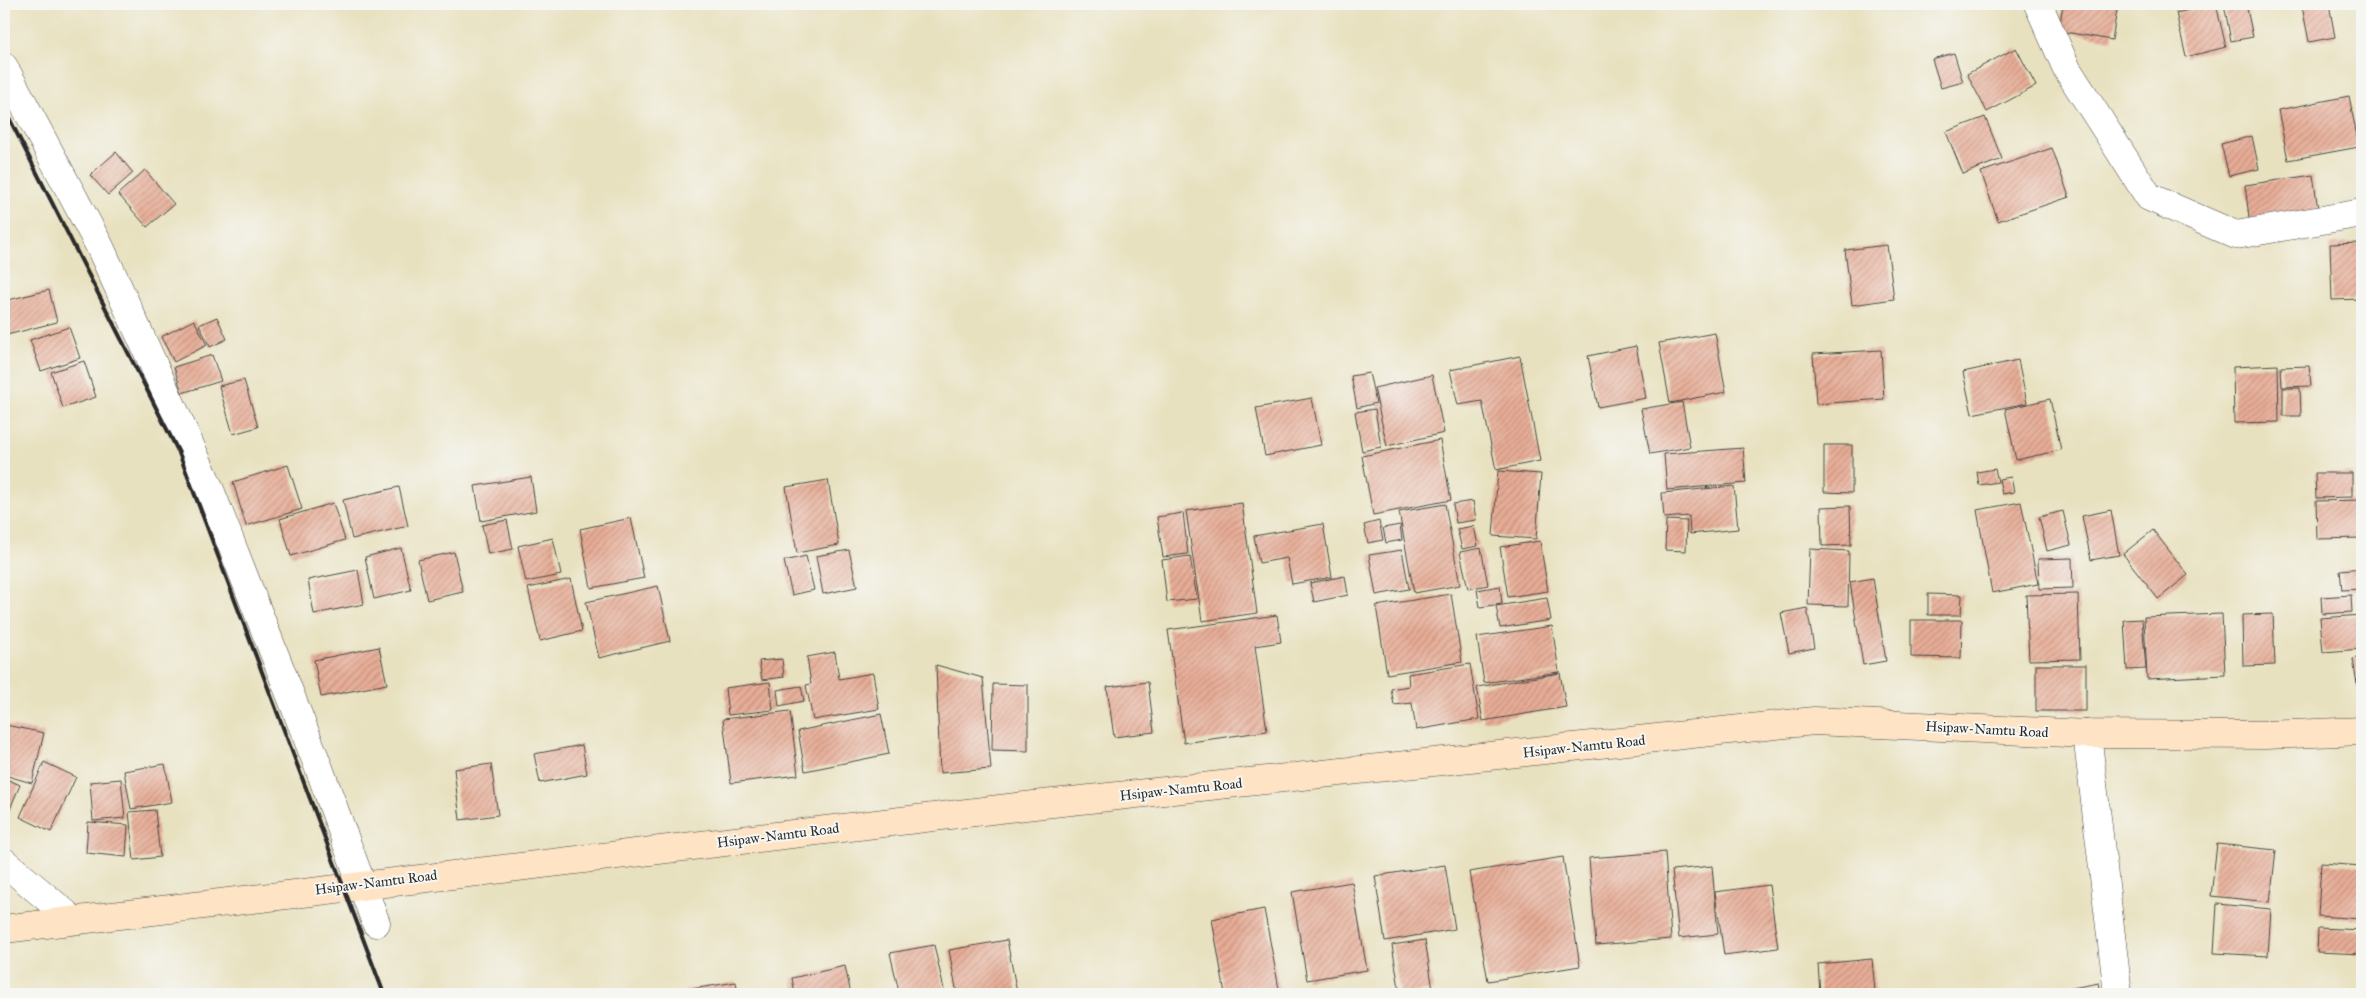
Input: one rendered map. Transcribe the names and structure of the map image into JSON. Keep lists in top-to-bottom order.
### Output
{
  "streets": {
    "main road": ["Hsipaw-Namtu Road"]
  }
}
